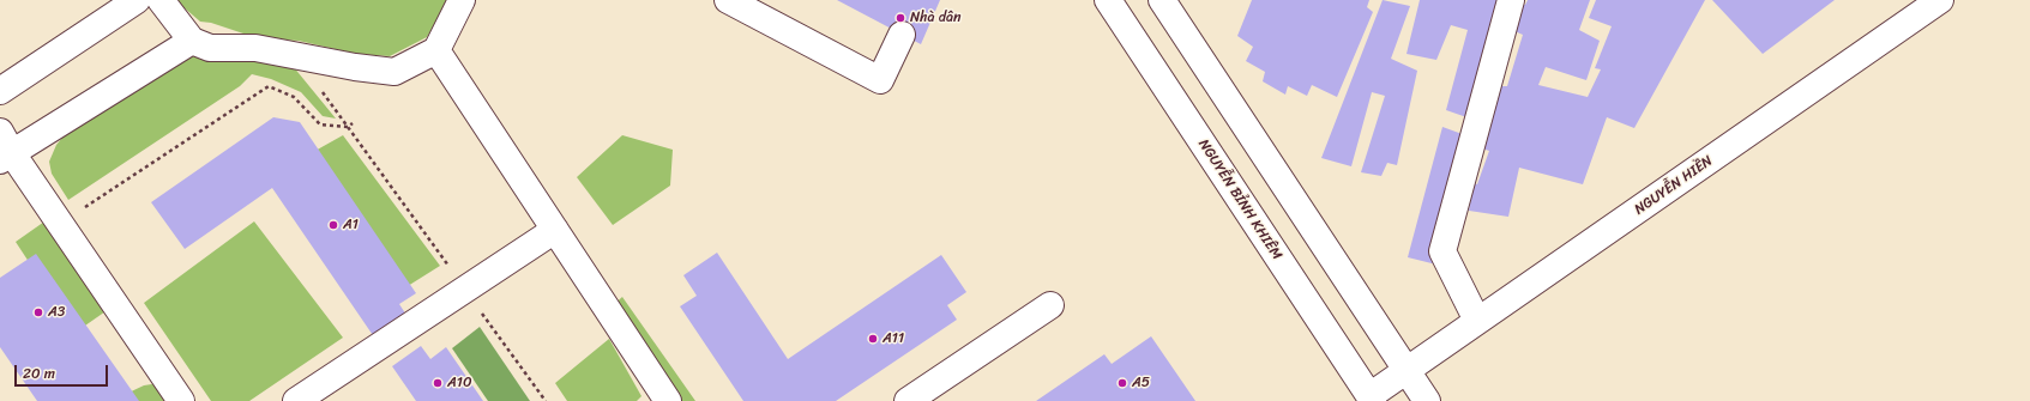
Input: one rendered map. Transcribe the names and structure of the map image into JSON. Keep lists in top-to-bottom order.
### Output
{
  "streets": {
    "street": ["NGUYỄN HIỀN", "NGUYỄN BỈNH KHIÊM"]
  },
  "crossings": [
    ["NGUYỄN HIỀN", "NGUYỄN BỈNH KHIÊM"]
  ],
  "places": [
    "Nhà dân",
    "A1",
    "A3",
    "A11",
    "A10",
    "A5"
  ],
  "scale_bar": "20 m"
}
